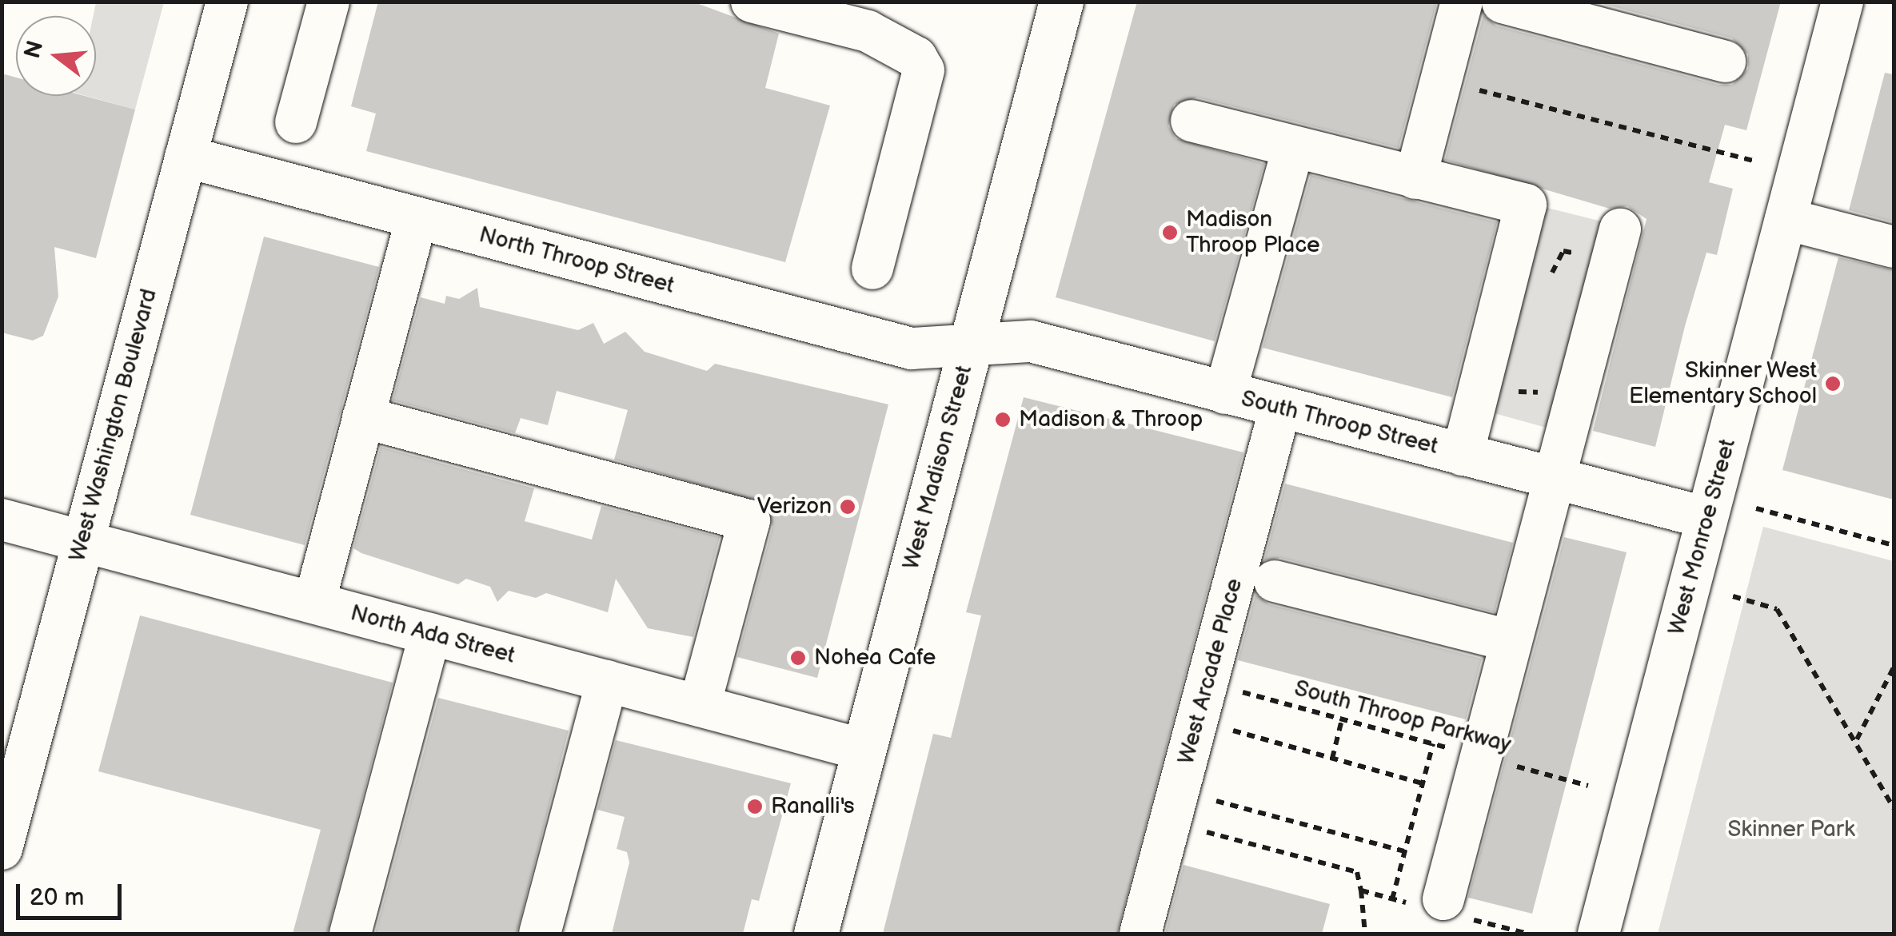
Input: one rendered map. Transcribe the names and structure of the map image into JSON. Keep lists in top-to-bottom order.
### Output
{
  "streets": {
    "main road": ["West Madison Street"],
    "street": [
      "North Throop Street",
      "South Throop Street",
      "West Washington Boulevard",
      "West Monroe Street",
      "North Ada Street",
      "West Arcade Place"
    ],
    "path": ["South Throop Parkway"]
  },
  "crossings": [
    ["North Throop Street", "South Throop Street"],
    ["North Throop Street", "West Washington Boulevard"],
    ["North Throop Street", "West Madison Street"],
    ["South Throop Street", "West Madison Street"],
    ["South Throop Street", "West Monroe Street"],
    ["South Throop Street", "West Arcade Place"],
    ["West Washington Boulevard", "North Ada Street"],
    ["West Madison Street", "North Ada Street"],
    ["West Arcade Place", "South Throop Parkway"]
  ],
  "parks": ["Skinner Park"],
  "places": [
    "Madison Throop Place",
    "Skinner West Elementary School",
    "Madison & Throop",
    "Verizon",
    "Nohea Cafe",
    "Ranalli's"
  ],
  "scale_bar": "20 m",
  "north": "left"
}
